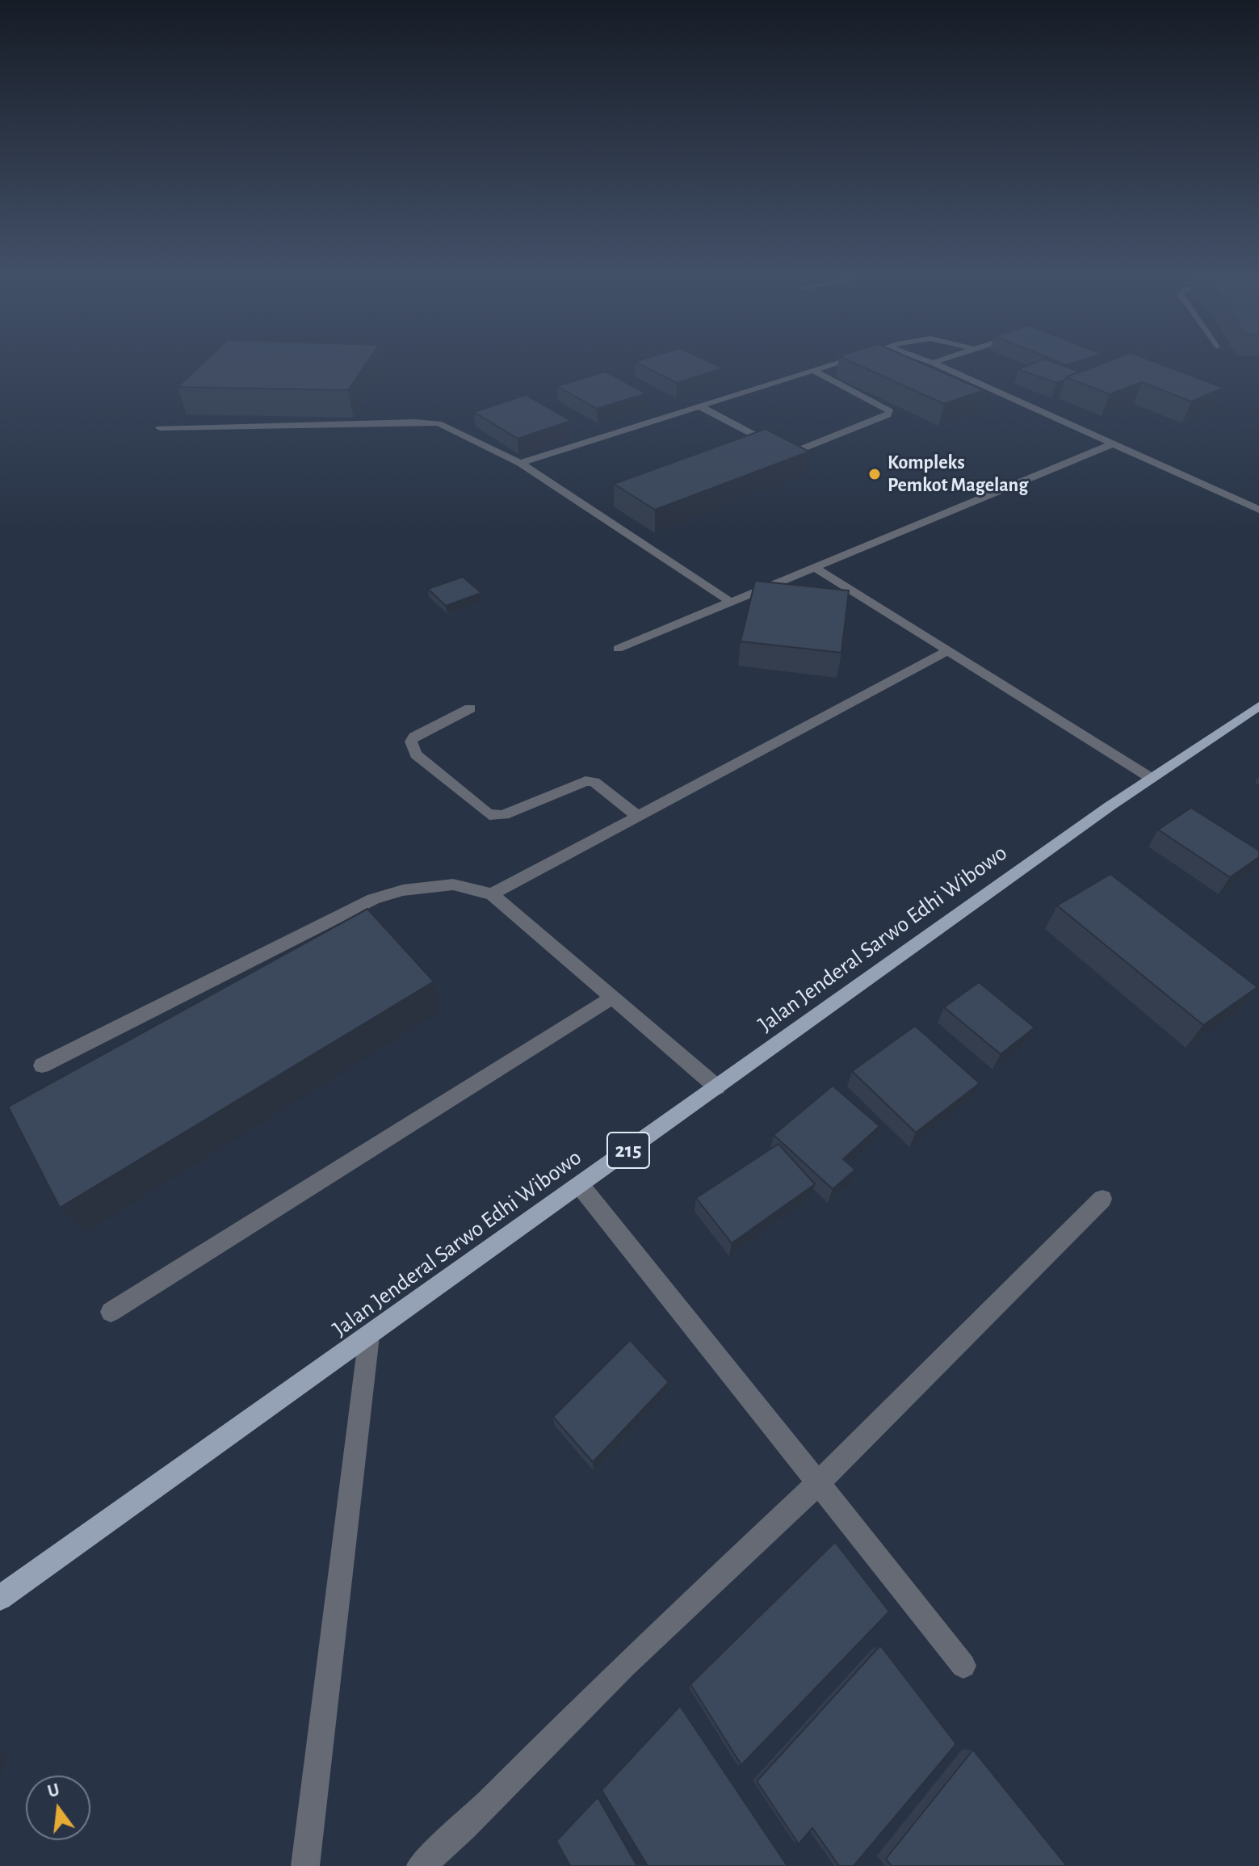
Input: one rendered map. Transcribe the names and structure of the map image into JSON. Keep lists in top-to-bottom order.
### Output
{
  "streets": {
    "main road": ["Jalan Jenderal Sarwo Edhi Wibowo", "215"]
  },
  "places": ["Kompleks Pemkot Magelang"],
  "north": "top"
}
